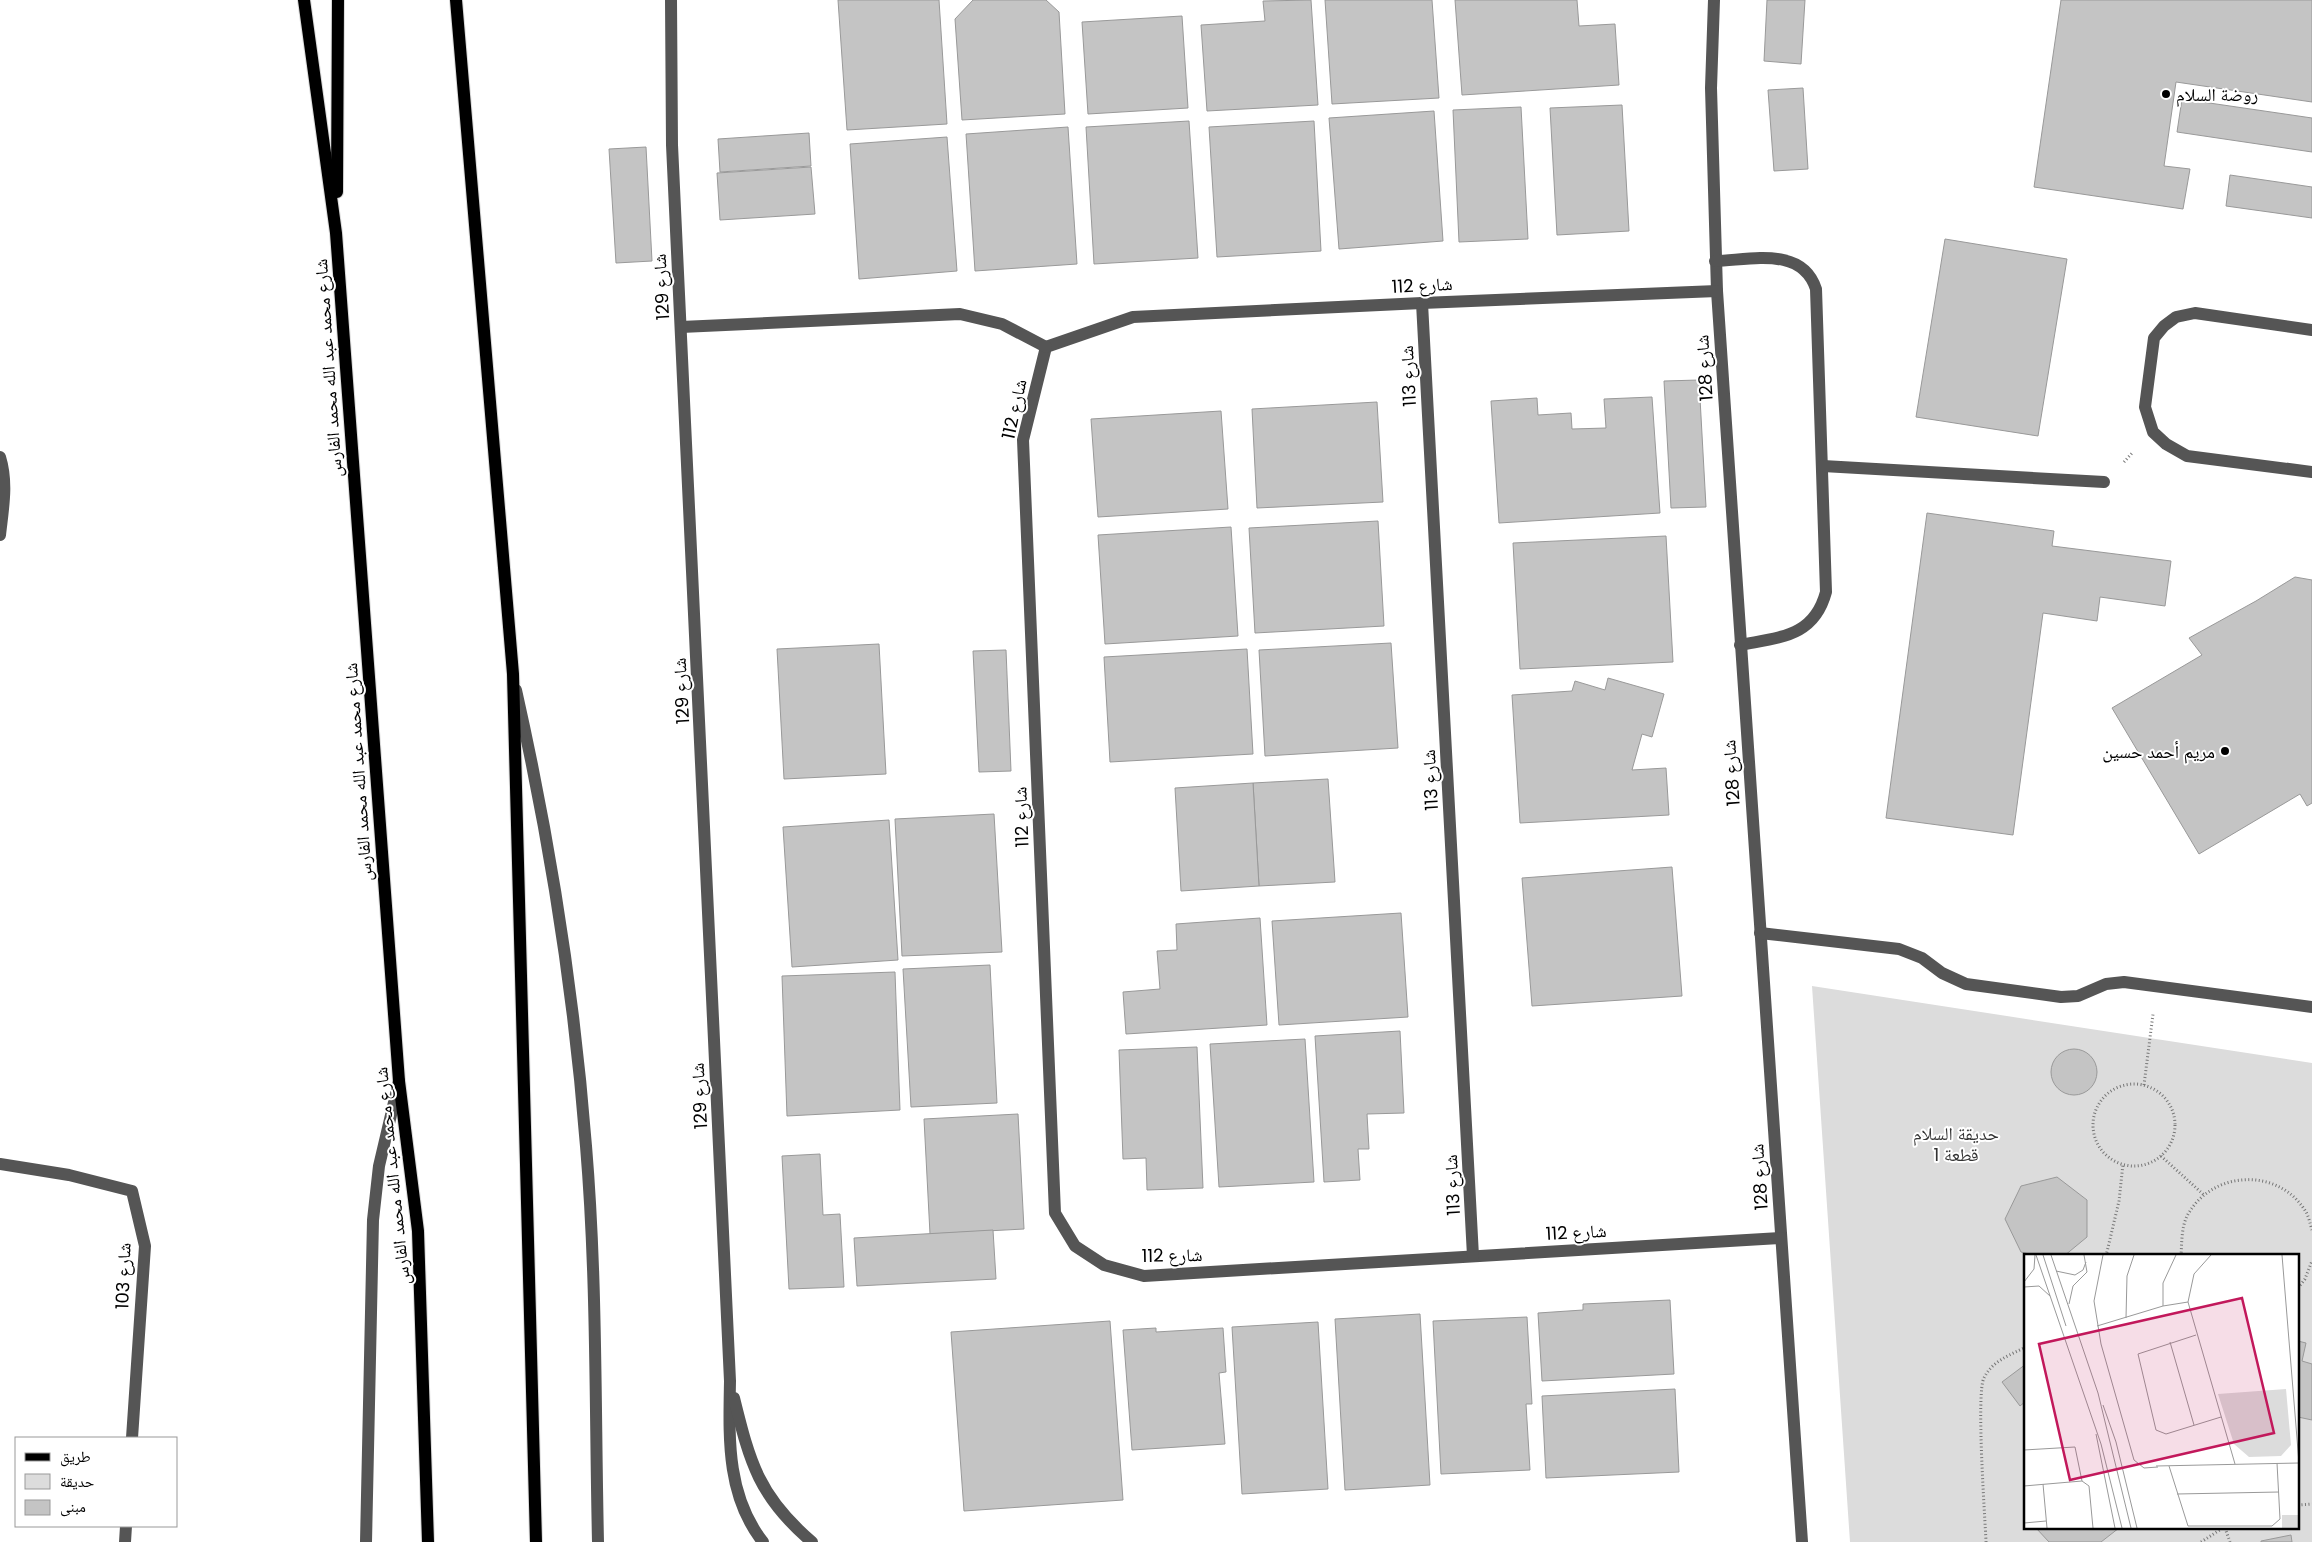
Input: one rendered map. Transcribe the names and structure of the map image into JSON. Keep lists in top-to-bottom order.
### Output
{
  "streets": {
    "main road": ["شارع محمد عبد الله محمد الفارس"],
    "street": [
      "شارع 112",
      "شارع 129",
      "شارع 128",
      "شارع 113",
      "شارع 103"
    ]
  },
  "crossings": [
    ["شارع 112", "شارع 128"],
    ["شارع 112", "شارع 113"]
  ],
  "parks": ["حديقة السلام قطعة 1"],
  "places": ["روضة السلام", "مريم أحمد حسين"],
  "legend": ["طريق", "حديقة", "مبنى"]
}
